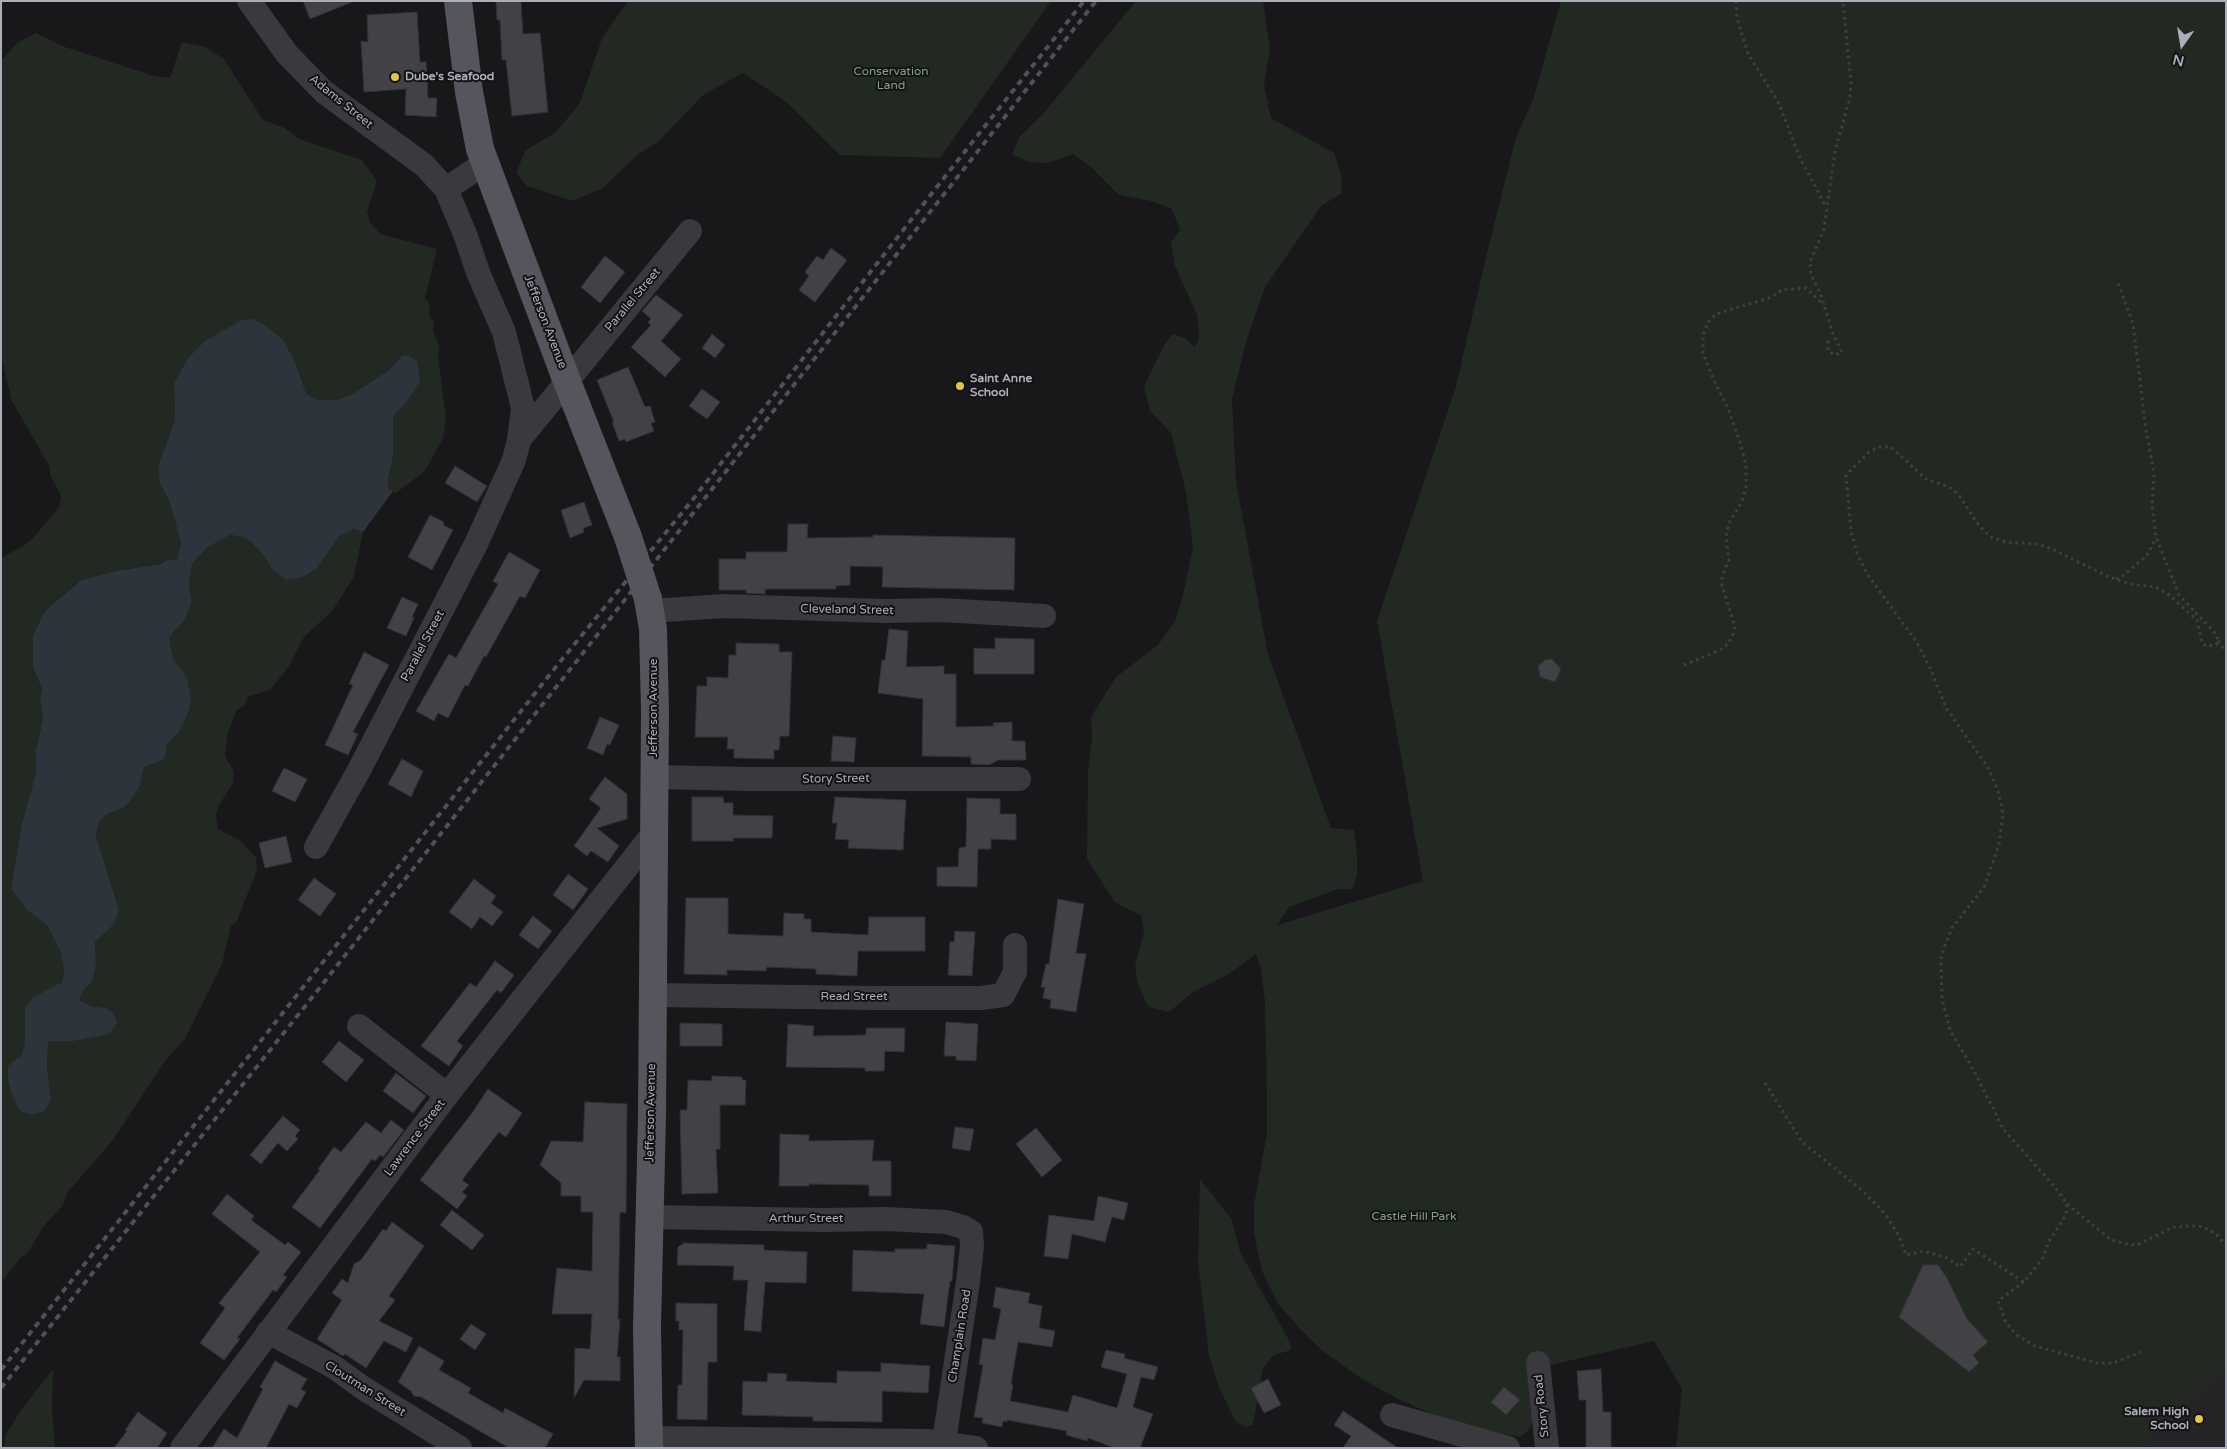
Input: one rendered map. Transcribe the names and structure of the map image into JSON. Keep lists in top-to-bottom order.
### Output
{
  "streets": {
    "main road": ["Jefferson Avenue"],
    "street": [
      "Adams Street",
      "Parallel Street",
      "Cleveland Street",
      "Story Street",
      "Read Street",
      "Lawrence Street",
      "Arthur Street",
      "Champlain Road",
      "Cloutman Street",
      "Story Road"
    ]
  },
  "crossings": [
    ["Adams Street", "Parallel Street"],
    ["Jefferson Avenue", "Cleveland Street"],
    ["Jefferson Avenue", "Story Street"],
    ["Jefferson Avenue", "Read Street"],
    ["Jefferson Avenue", "Lawrence Street"],
    ["Jefferson Avenue", "Arthur Street"],
    ["Lawrence Street", "Cloutman Street"],
    ["Arthur Street", "Champlain Road"]
  ],
  "parks": ["Conservation Land", "Castle Hill Park"],
  "places": ["Dube's Seafood", "Saint Anne School", "Salem High School"],
  "north": "bottom"
}
